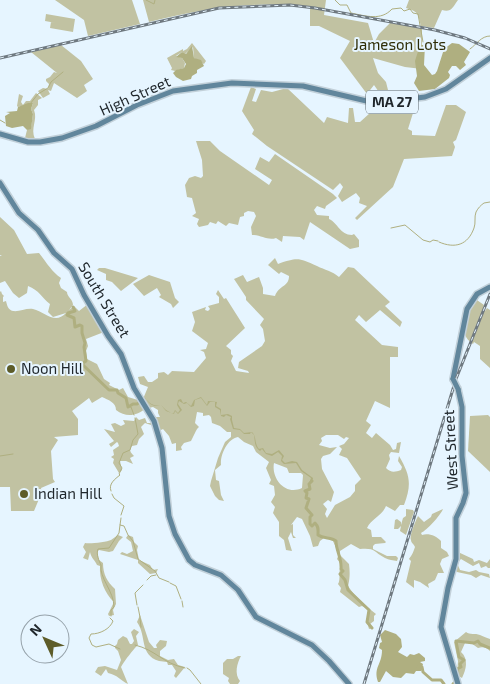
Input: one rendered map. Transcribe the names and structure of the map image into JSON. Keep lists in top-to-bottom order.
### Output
{
  "streets": {
    "main road": [
      "High Street",
      "MA 27",
      "South Street",
      "West Street"
    ]
  },
  "parks": ["Jameson Lots"],
  "places": ["Noon Hill", "Indian Hill"],
  "north": "top left"
}
